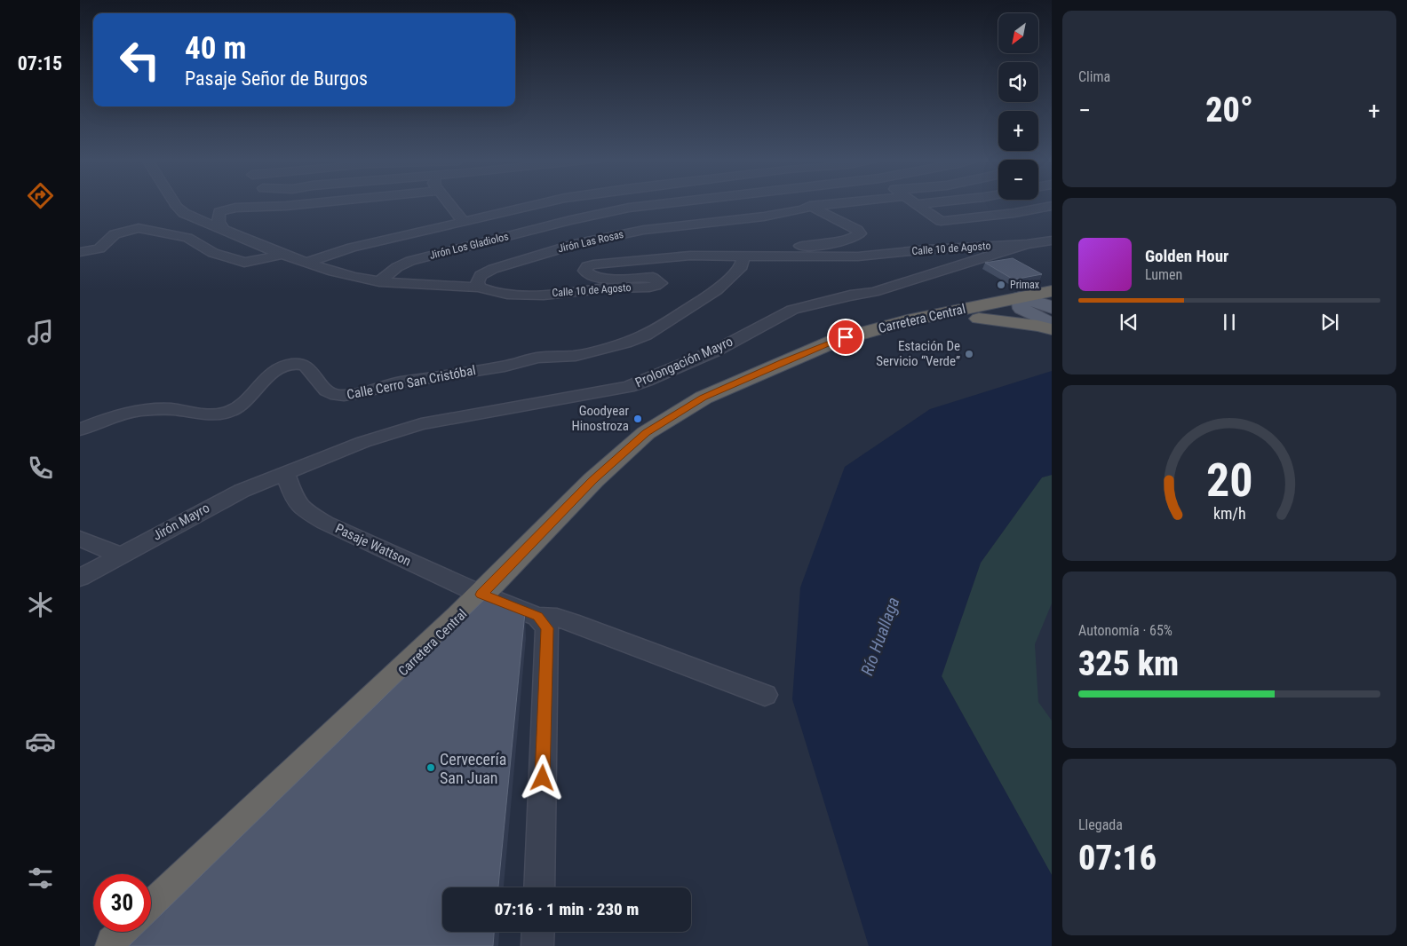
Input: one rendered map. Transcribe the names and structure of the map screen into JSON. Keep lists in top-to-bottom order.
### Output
{
  "streets": {
    "highway": ["Carretera Central"],
    "street": [
      "Jirón Las Rosas",
      "Jirón Los Gladiolos",
      "Calle 10 de Agosto",
      "Prolongación Mayro",
      "Calle Cerro San Cristóbal",
      "Jirón Mayro",
      "Pasaje Wattson"
    ]
  },
  "crossings": [
    ["Jirón Las Rosas", "Calle 10 de Agosto"],
    ["Jirón Los Gladiolos", "Calle 10 de Agosto"],
    ["Calle 10 de Agosto", "Prolongación Mayro"],
    ["Calle 10 de Agosto", "Calle Cerro San Cristóbal"],
    ["Carretera Central", "Pasaje Wattson"],
    ["Prolongación Mayro", "Jirón Mayro"],
    ["Prolongación Mayro", "Pasaje Wattson"],
    ["Jirón Mayro", "Pasaje Wattson"]
  ],
  "water": ["Río Huallaga"],
  "places": [
    "Primax",
    "Estación De Servicio “Verde”",
    "Goodyear Hinostroza",
    "Cervecería San Juan"
  ],
  "north": "bottom left",
  "page": {
    "tabs": "07:15",
    "tile": [
      "Clima",
      ["Autonomía · 65%", "325 km"],
      ["Llegada", "07:16"]
    ],
    "map_buttons": ["+", "−"],
    "turn": ["40 m", "Pasaje Señor de Burgos"],
    "heat": ["−", "20°", "+"],
    "song": ["Golden Hour", "Lumen"],
    "limit": "30",
    "trip": "07:16 · 1 min · 230 m",
    "gauge": ["20", "km/h"]
  }
}
